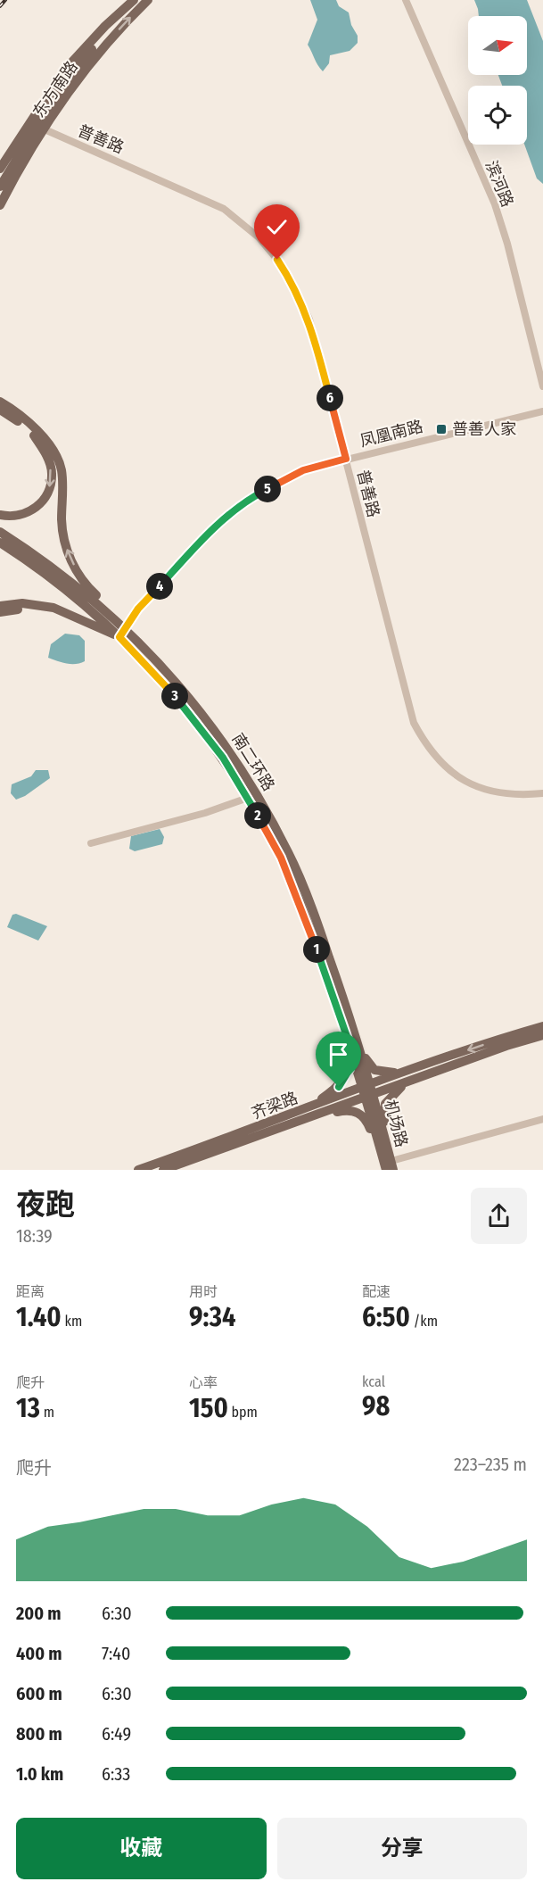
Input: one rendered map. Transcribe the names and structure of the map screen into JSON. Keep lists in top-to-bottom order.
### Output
{
  "streets": {
    "main road": [
      "东方南路",
      "南二环路",
      "齐梁路",
      "机场路"
    ],
    "street": ["普善路", "滨河路", "凤凰南路"]
  },
  "crossings": [
    ["东方南路", "普善路"],
    ["普善路", "凤凰南路"],
    ["凤凰南路", "南二环路"],
    ["南二环路", "齐梁路"],
    ["南二环路", "机场路"],
    ["齐梁路", "机场路"]
  ],
  "places": {
    "transit": ["普善人家"]
  },
  "north": "right",
  "page": {
    "pins": [
      "6",
      "5",
      "4",
      "3",
      "2",
      "1"
    ],
    "heading": ["夜跑", "18:39"],
    "stats": [
      ["距离", "1.40 km"],
      ["用时", "9:34"],
      ["配速", "6:50 /km"],
      ["爬升", "13 m"],
      ["心率", "150 bpm"],
      ["kcal", "98"]
    ],
    "chart": ["爬升", "223–235 m"],
    "list": [
      {
        "name": "200 m",
        "note": "6:30"
      },
      {
        "name": "400 m",
        "note": "7:40"
      },
      {
        "name": "600 m",
        "note": "6:30"
      },
      {
        "name": "800 m",
        "note": "6:49"
      },
      {
        "name": "1.0 km",
        "note": "6:33"
      }
    ],
    "buttons": ["收藏", "分享"]
  }
}
